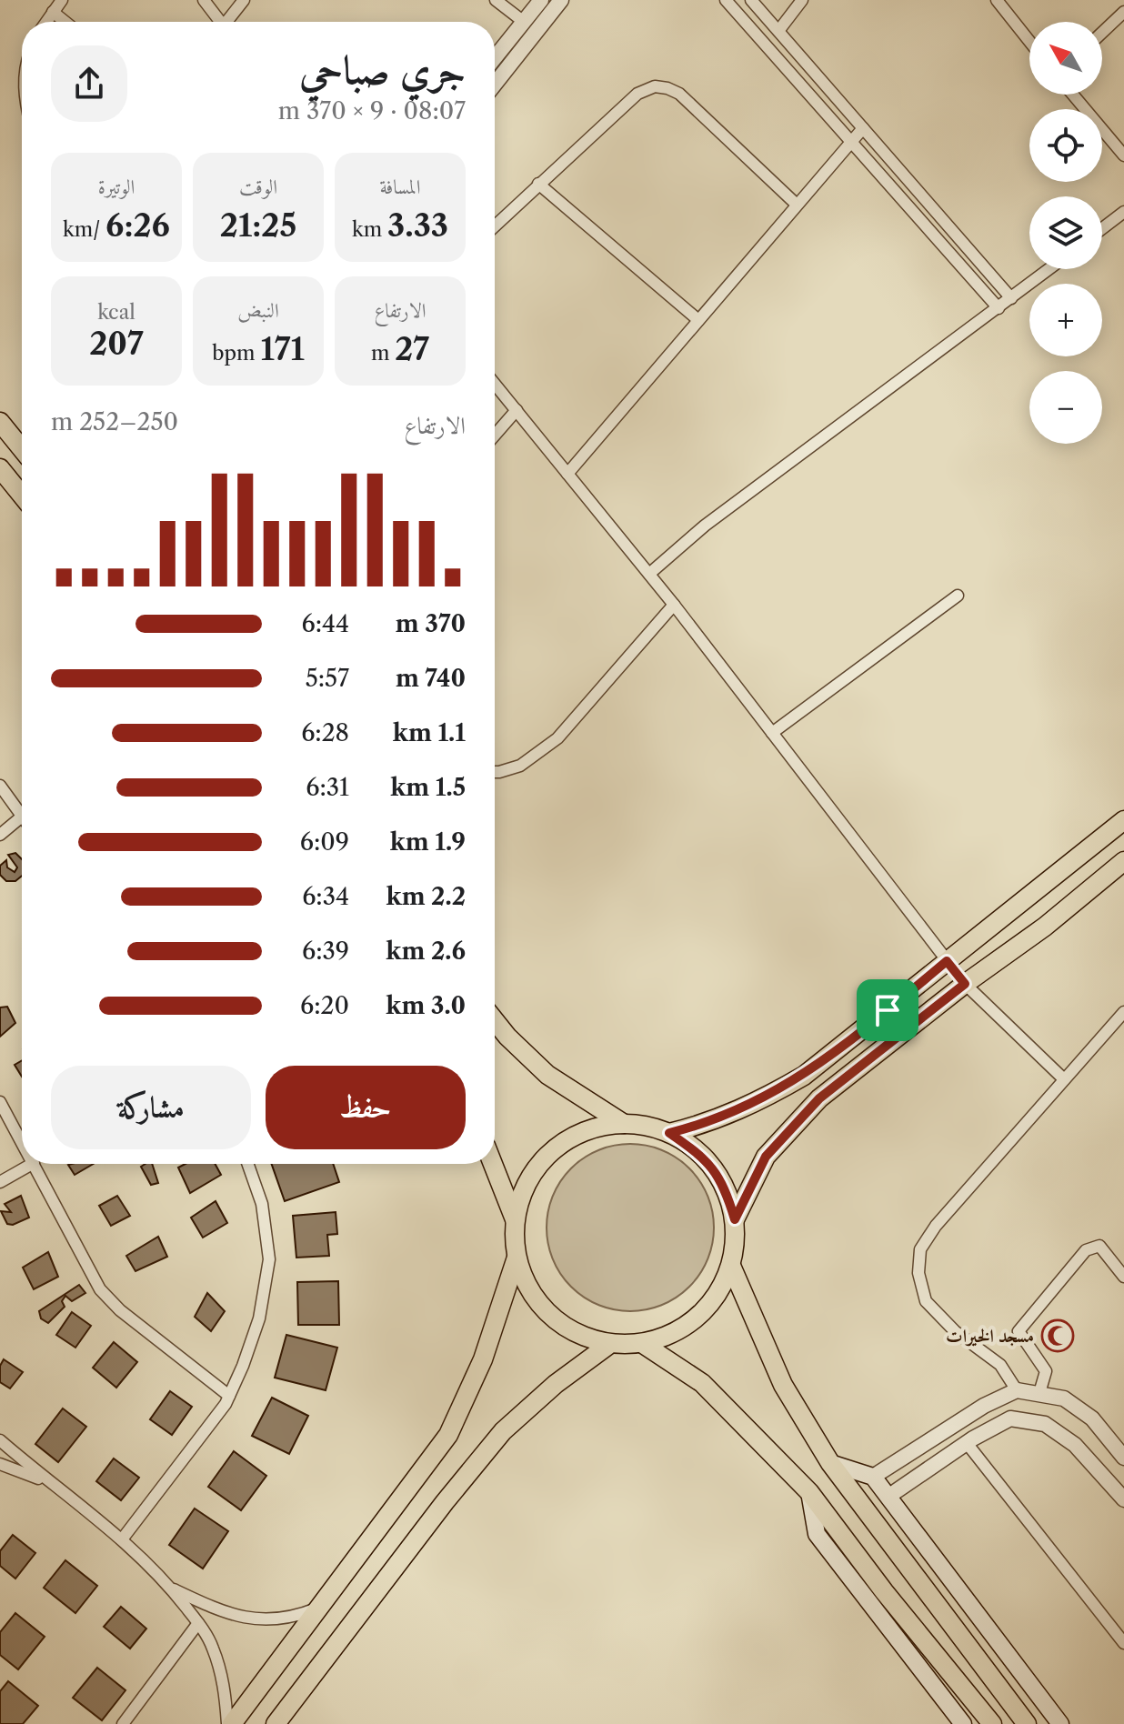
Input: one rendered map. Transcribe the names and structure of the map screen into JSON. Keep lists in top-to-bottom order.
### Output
{
  "places": {
    "mosque": ["مسجد الخيرات"]
  },
  "north": "top left",
  "page": {
    "map_buttons": ["+", "−"],
    "heading": ["جري صباحي", "08:07 · 9 × 370 m"],
    "stats": [
      ["المسافة", "3.33 km"],
      ["الوقت", "21:25"],
      ["الوتيرة", "6:26 /km"],
      ["الارتفاع", "27 m"],
      ["النبض", "171 bpm"],
      ["kcal", "207"]
    ],
    "chart": ["الارتفاع", "250–252 m"],
    "list": [
      {
        "name": "370 m",
        "note": "6:44"
      },
      {
        "name": "740 m",
        "note": "5:57"
      },
      {
        "name": "1.1 km",
        "note": "6:28"
      },
      {
        "name": "1.5 km",
        "note": "6:31"
      },
      {
        "name": "1.9 km",
        "note": "6:09"
      },
      {
        "name": "2.2 km",
        "note": "6:34"
      },
      {
        "name": "2.6 km",
        "note": "6:39"
      },
      {
        "name": "3.0 km",
        "note": "6:20"
      }
    ],
    "buttons": ["حفظ", "مشاركة"]
  }
}
